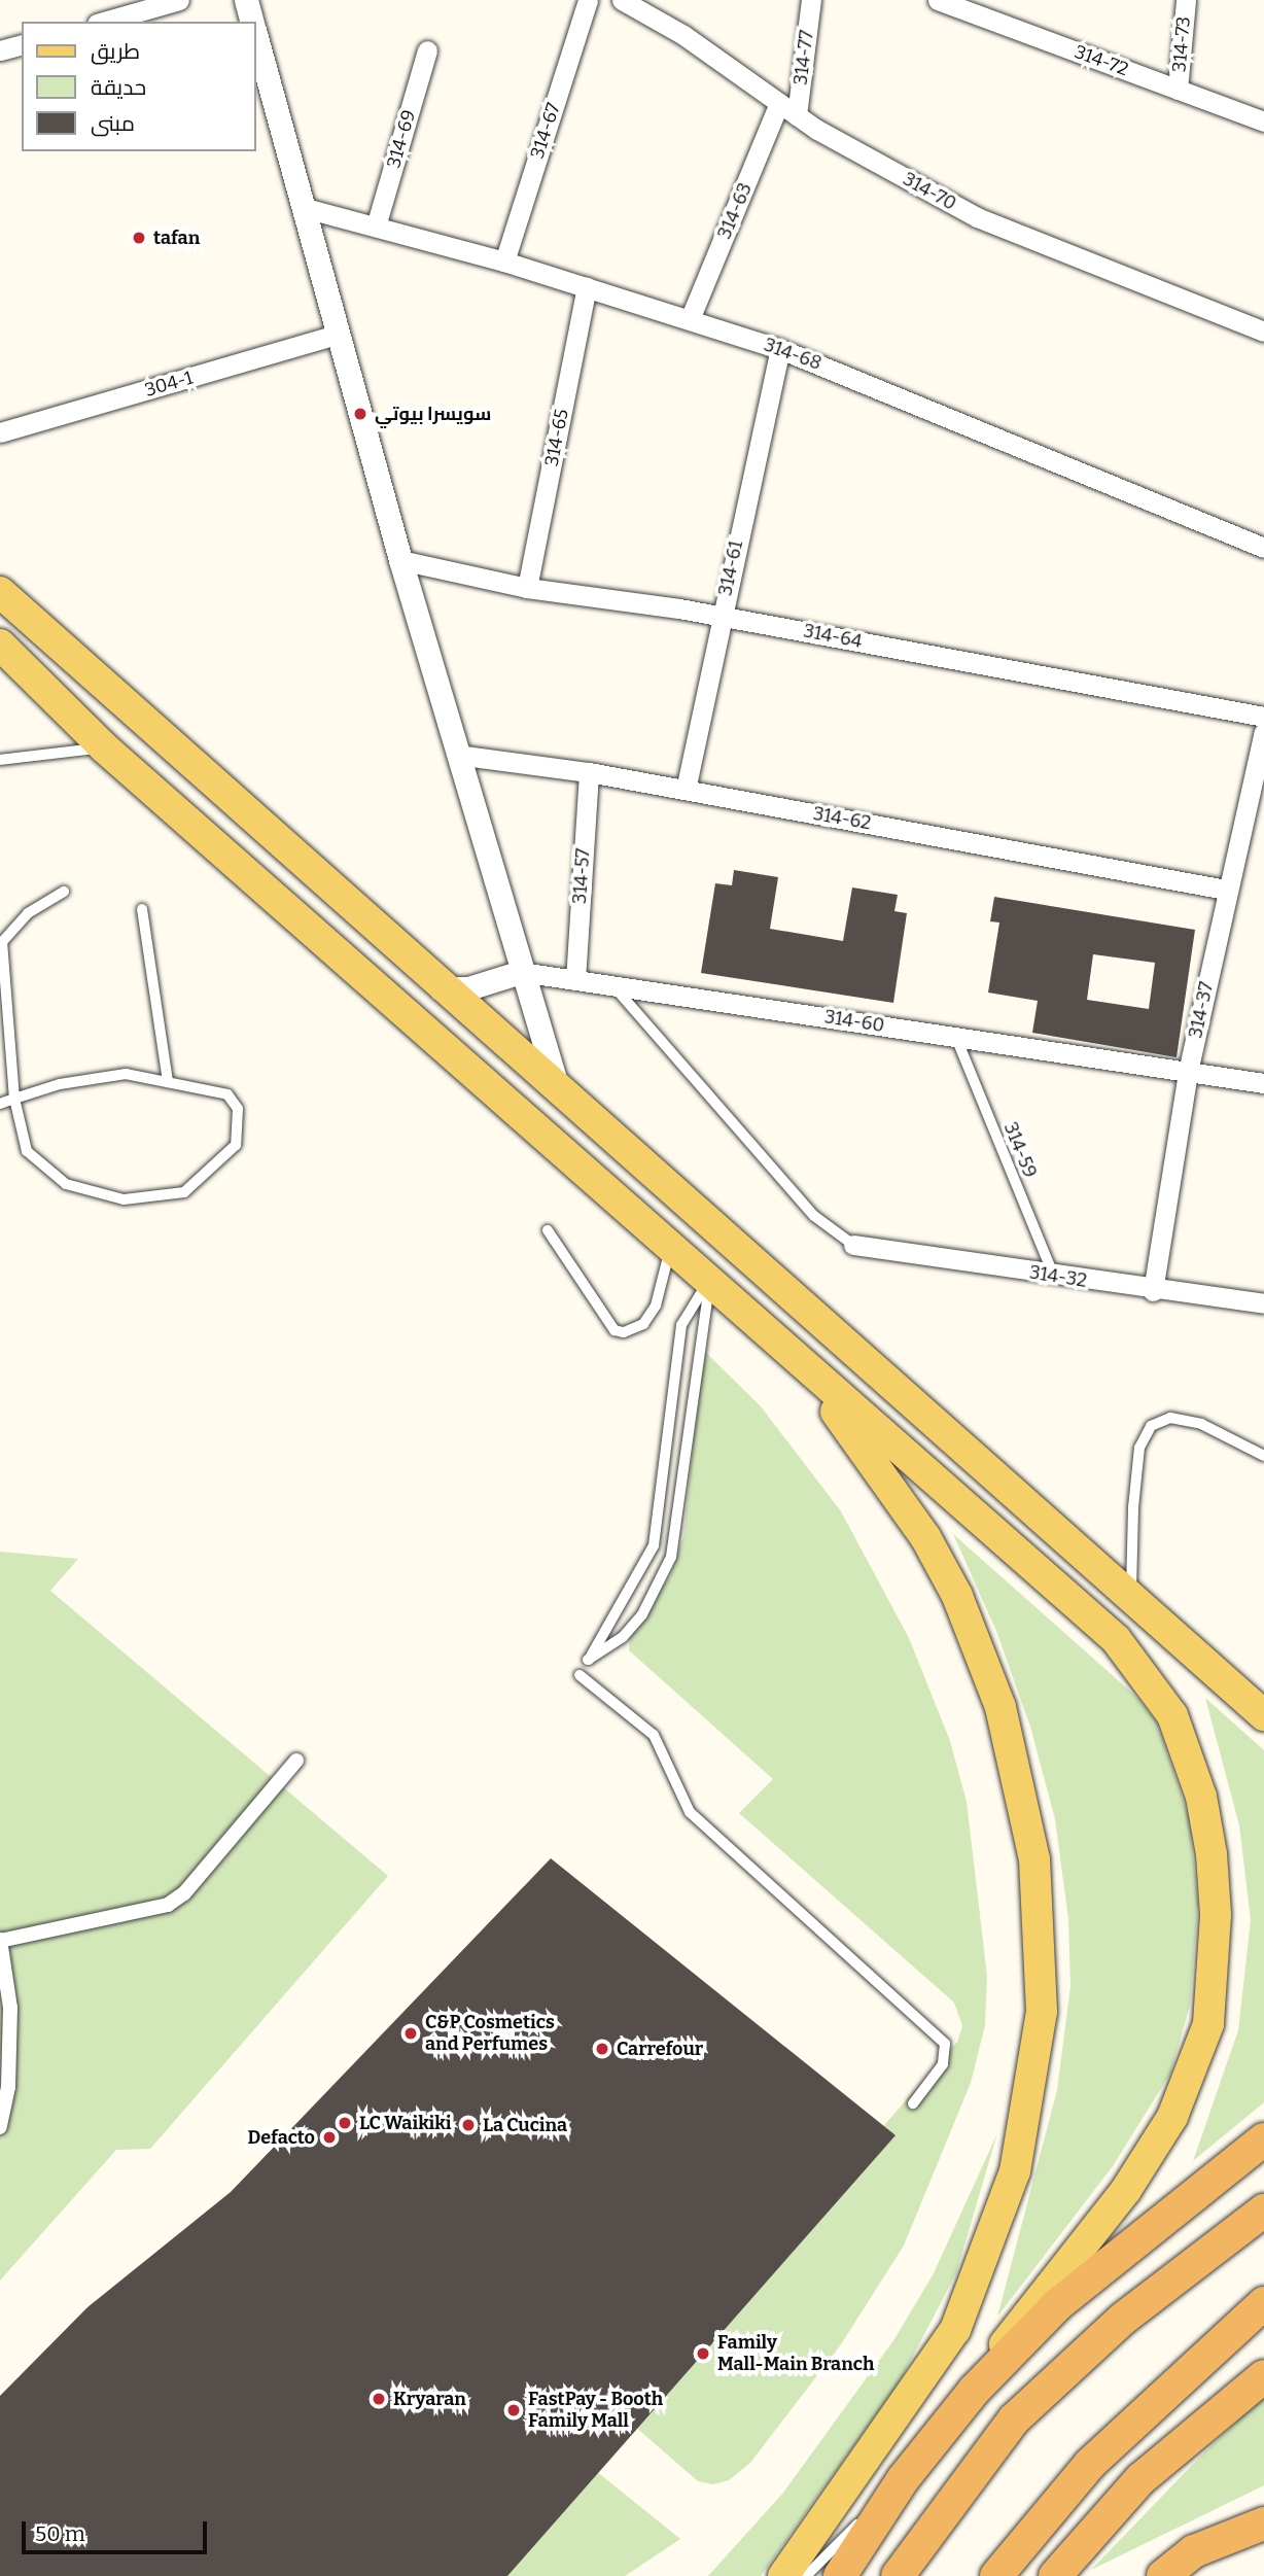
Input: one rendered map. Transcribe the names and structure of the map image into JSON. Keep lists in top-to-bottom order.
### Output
{
  "streets": {
    "street": [
      "314-73",
      "314-77",
      "314-72",
      "314-67",
      "314-69",
      "314-70",
      "314-63",
      "314-68",
      "304-1",
      "314-65",
      "314-61",
      "314-64",
      "314-62",
      "314-57",
      "314-37",
      "314-60",
      "314-32"
    ],
    "lane": ["314-59"]
  },
  "crossings": [
    ["314-73", "314-72"],
    ["314-77", "314-70"],
    ["314-77", "314-63"],
    ["314-67", "314-68"],
    ["314-69", "314-68"],
    ["314-70", "314-63"],
    ["314-63", "314-68"],
    ["314-68", "314-65"],
    ["314-68", "314-61"],
    ["314-65", "314-64"],
    ["314-61", "314-64"],
    ["314-61", "314-62"],
    ["314-62", "314-57"],
    ["314-62", "314-37"],
    ["314-57", "314-60"],
    ["314-37", "314-60"],
    ["314-37", "314-32"],
    ["314-60", "314-59"],
    ["314-59", "314-32"]
  ],
  "places": [
    "tafan",
    "سويسرا بيوتي",
    "C&P Cosmetics and Perfumes",
    "Carrefour",
    "LC Waikiki",
    "La Cucina",
    "Defacto",
    "Family Mall-Main Branch",
    "Kryaran",
    "FastPay - Booth Family Mall"
  ],
  "legend": ["طريق", "حديقة", "مبنى"],
  "scale_bar": "50 m"
}
